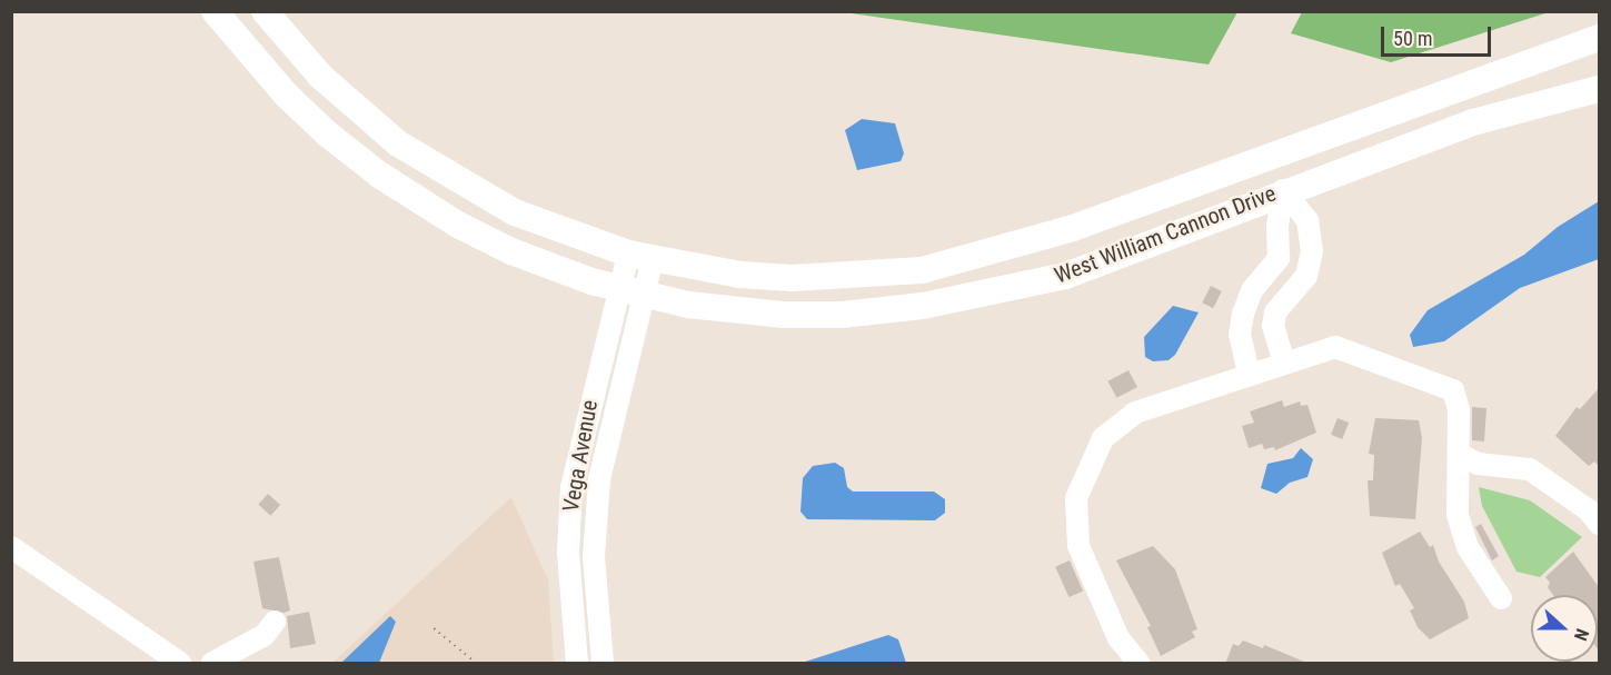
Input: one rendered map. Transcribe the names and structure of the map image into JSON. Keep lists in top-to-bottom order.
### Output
{
  "streets": {
    "main road": ["West William Cannon Drive"],
    "street": ["Vega Avenue"]
  },
  "crossings": [
    ["West William Cannon Drive", "Vega Avenue"]
  ],
  "scale_bar": "50 m",
  "north": "right"
}
